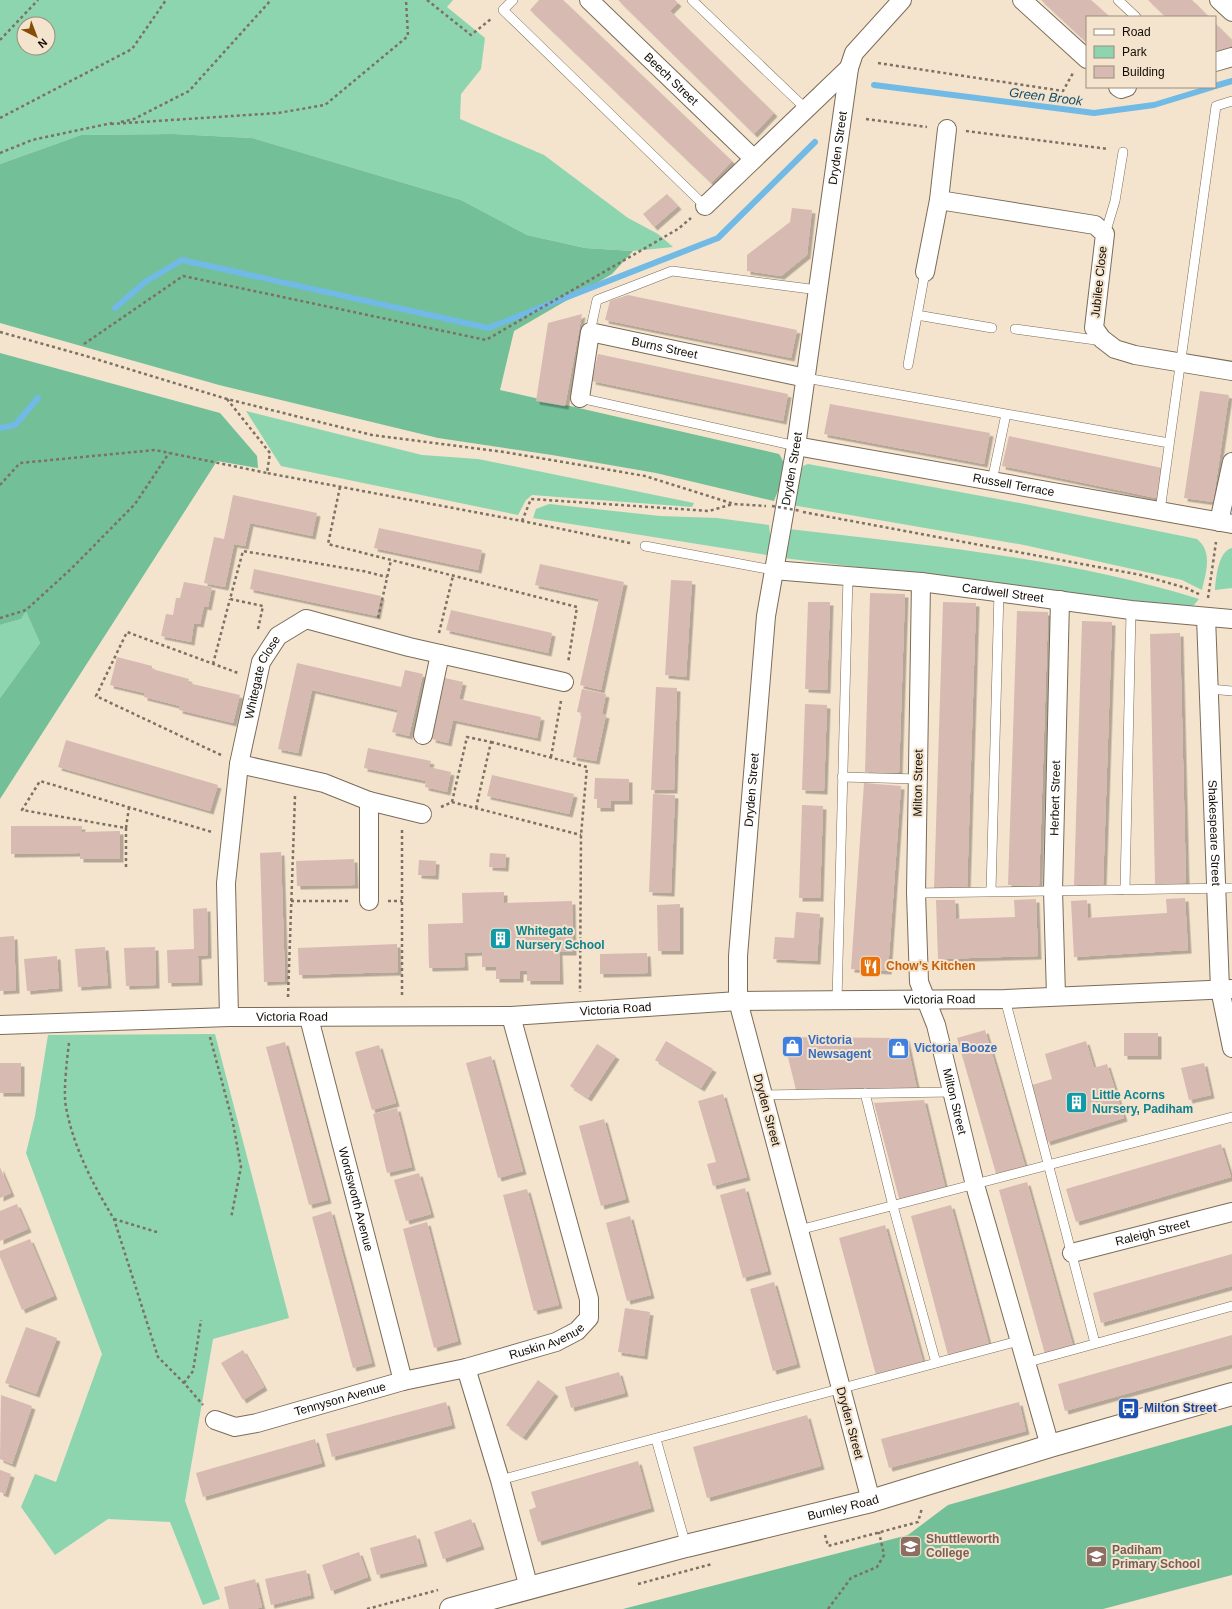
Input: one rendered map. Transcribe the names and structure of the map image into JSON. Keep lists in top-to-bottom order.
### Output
{
  "streets": {
    "main road": ["Burnley Road"],
    "street": [
      "Beech Street",
      "Dryden Street",
      "Jubilee Close",
      "Burns Street",
      "Russell Terrace",
      "Cardwell Street",
      "Whitegate Close",
      "Milton Street",
      "Herbert Street",
      "Shakespeare Street",
      "Victoria Road",
      "Wordsworth Avenue",
      "Raleigh Street",
      "Ruskin Avenue",
      "Tennyson Avenue"
    ]
  },
  "crossings": [
    ["Dryden Street", "Burns Street"],
    ["Dryden Street", "Russell Terrace"],
    ["Dryden Street", "Cardwell Street"],
    ["Dryden Street", "Victoria Road"],
    ["Dryden Street", "Burnley Road"],
    ["Cardwell Street", "Milton Street"],
    ["Cardwell Street", "Herbert Street"],
    ["Cardwell Street", "Shakespeare Street"],
    ["Whitegate Close", "Victoria Road"],
    ["Milton Street", "Victoria Road"],
    ["Milton Street", "Burnley Road"],
    ["Herbert Street", "Victoria Road"],
    ["Shakespeare Street", "Victoria Road"],
    ["Victoria Road", "Wordsworth Avenue"],
    ["Victoria Road", "Ruskin Avenue"],
    ["Wordsworth Avenue", "Tennyson Avenue"],
    ["Ruskin Avenue", "Tennyson Avenue"]
  ],
  "water": ["Green Brook"],
  "places": {
    "building": ["Whitegate Nursery School", "Little Acorns Nursery, Padiham"],
    "restaurant": ["Chow’s Kitchen"],
    "shop": ["Victoria Newsagent", "Victoria Booze"],
    "bus stop": ["Milton Street"],
    "school or university": ["Shuttleworth College", "Padiham Primary School"]
  },
  "legend": ["Road", "Park", "Building"],
  "north": "bottom right"
}
